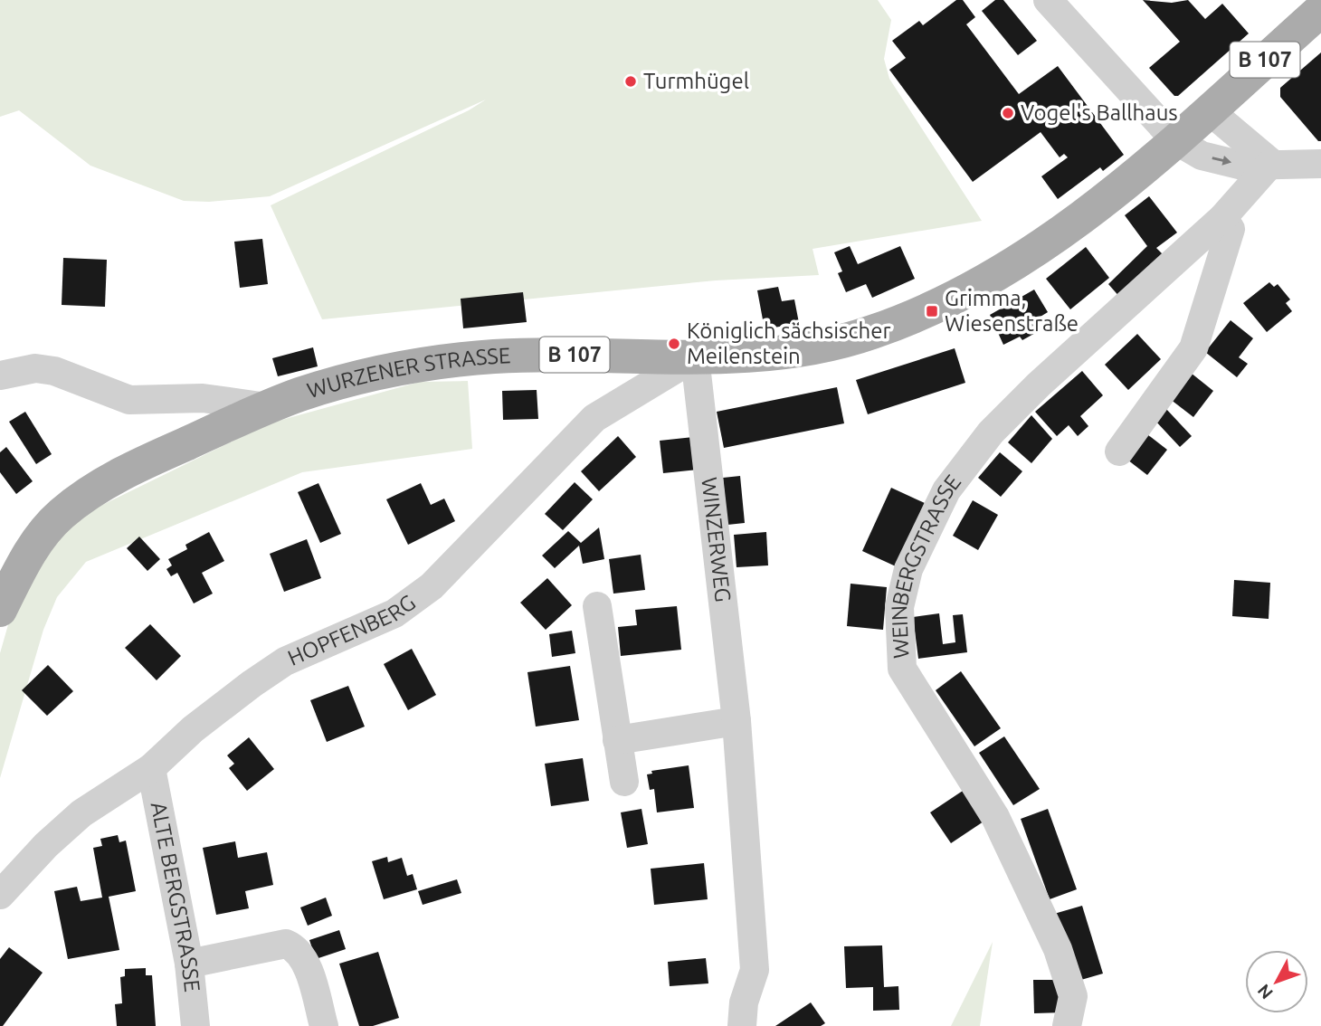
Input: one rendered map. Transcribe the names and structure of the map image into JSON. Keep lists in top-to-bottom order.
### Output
{
  "streets": {
    "main road": ["B 107", "WURZENER STRASSE"],
    "street": [
      "WINZERWEG",
      "WEINBERGSTRASSE",
      "HOPFENBERG",
      "ALTE BERGSTRASSE"
    ]
  },
  "crossings": [
    ["WURZENER STRASSE", "WINZERWEG"],
    ["WURZENER STRASSE", "HOPFENBERG"],
    ["WINZERWEG", "HOPFENBERG"],
    ["HOPFENBERG", "ALTE BERGSTRASSE"]
  ],
  "places": {
    "other": ["Turmhügel", "Vogel's Ballhaus", "Königlich sächsischer Meilenstein"],
    "transit": ["Grimma, Wiesenstraße"]
  },
  "north": "bottom left"
}
